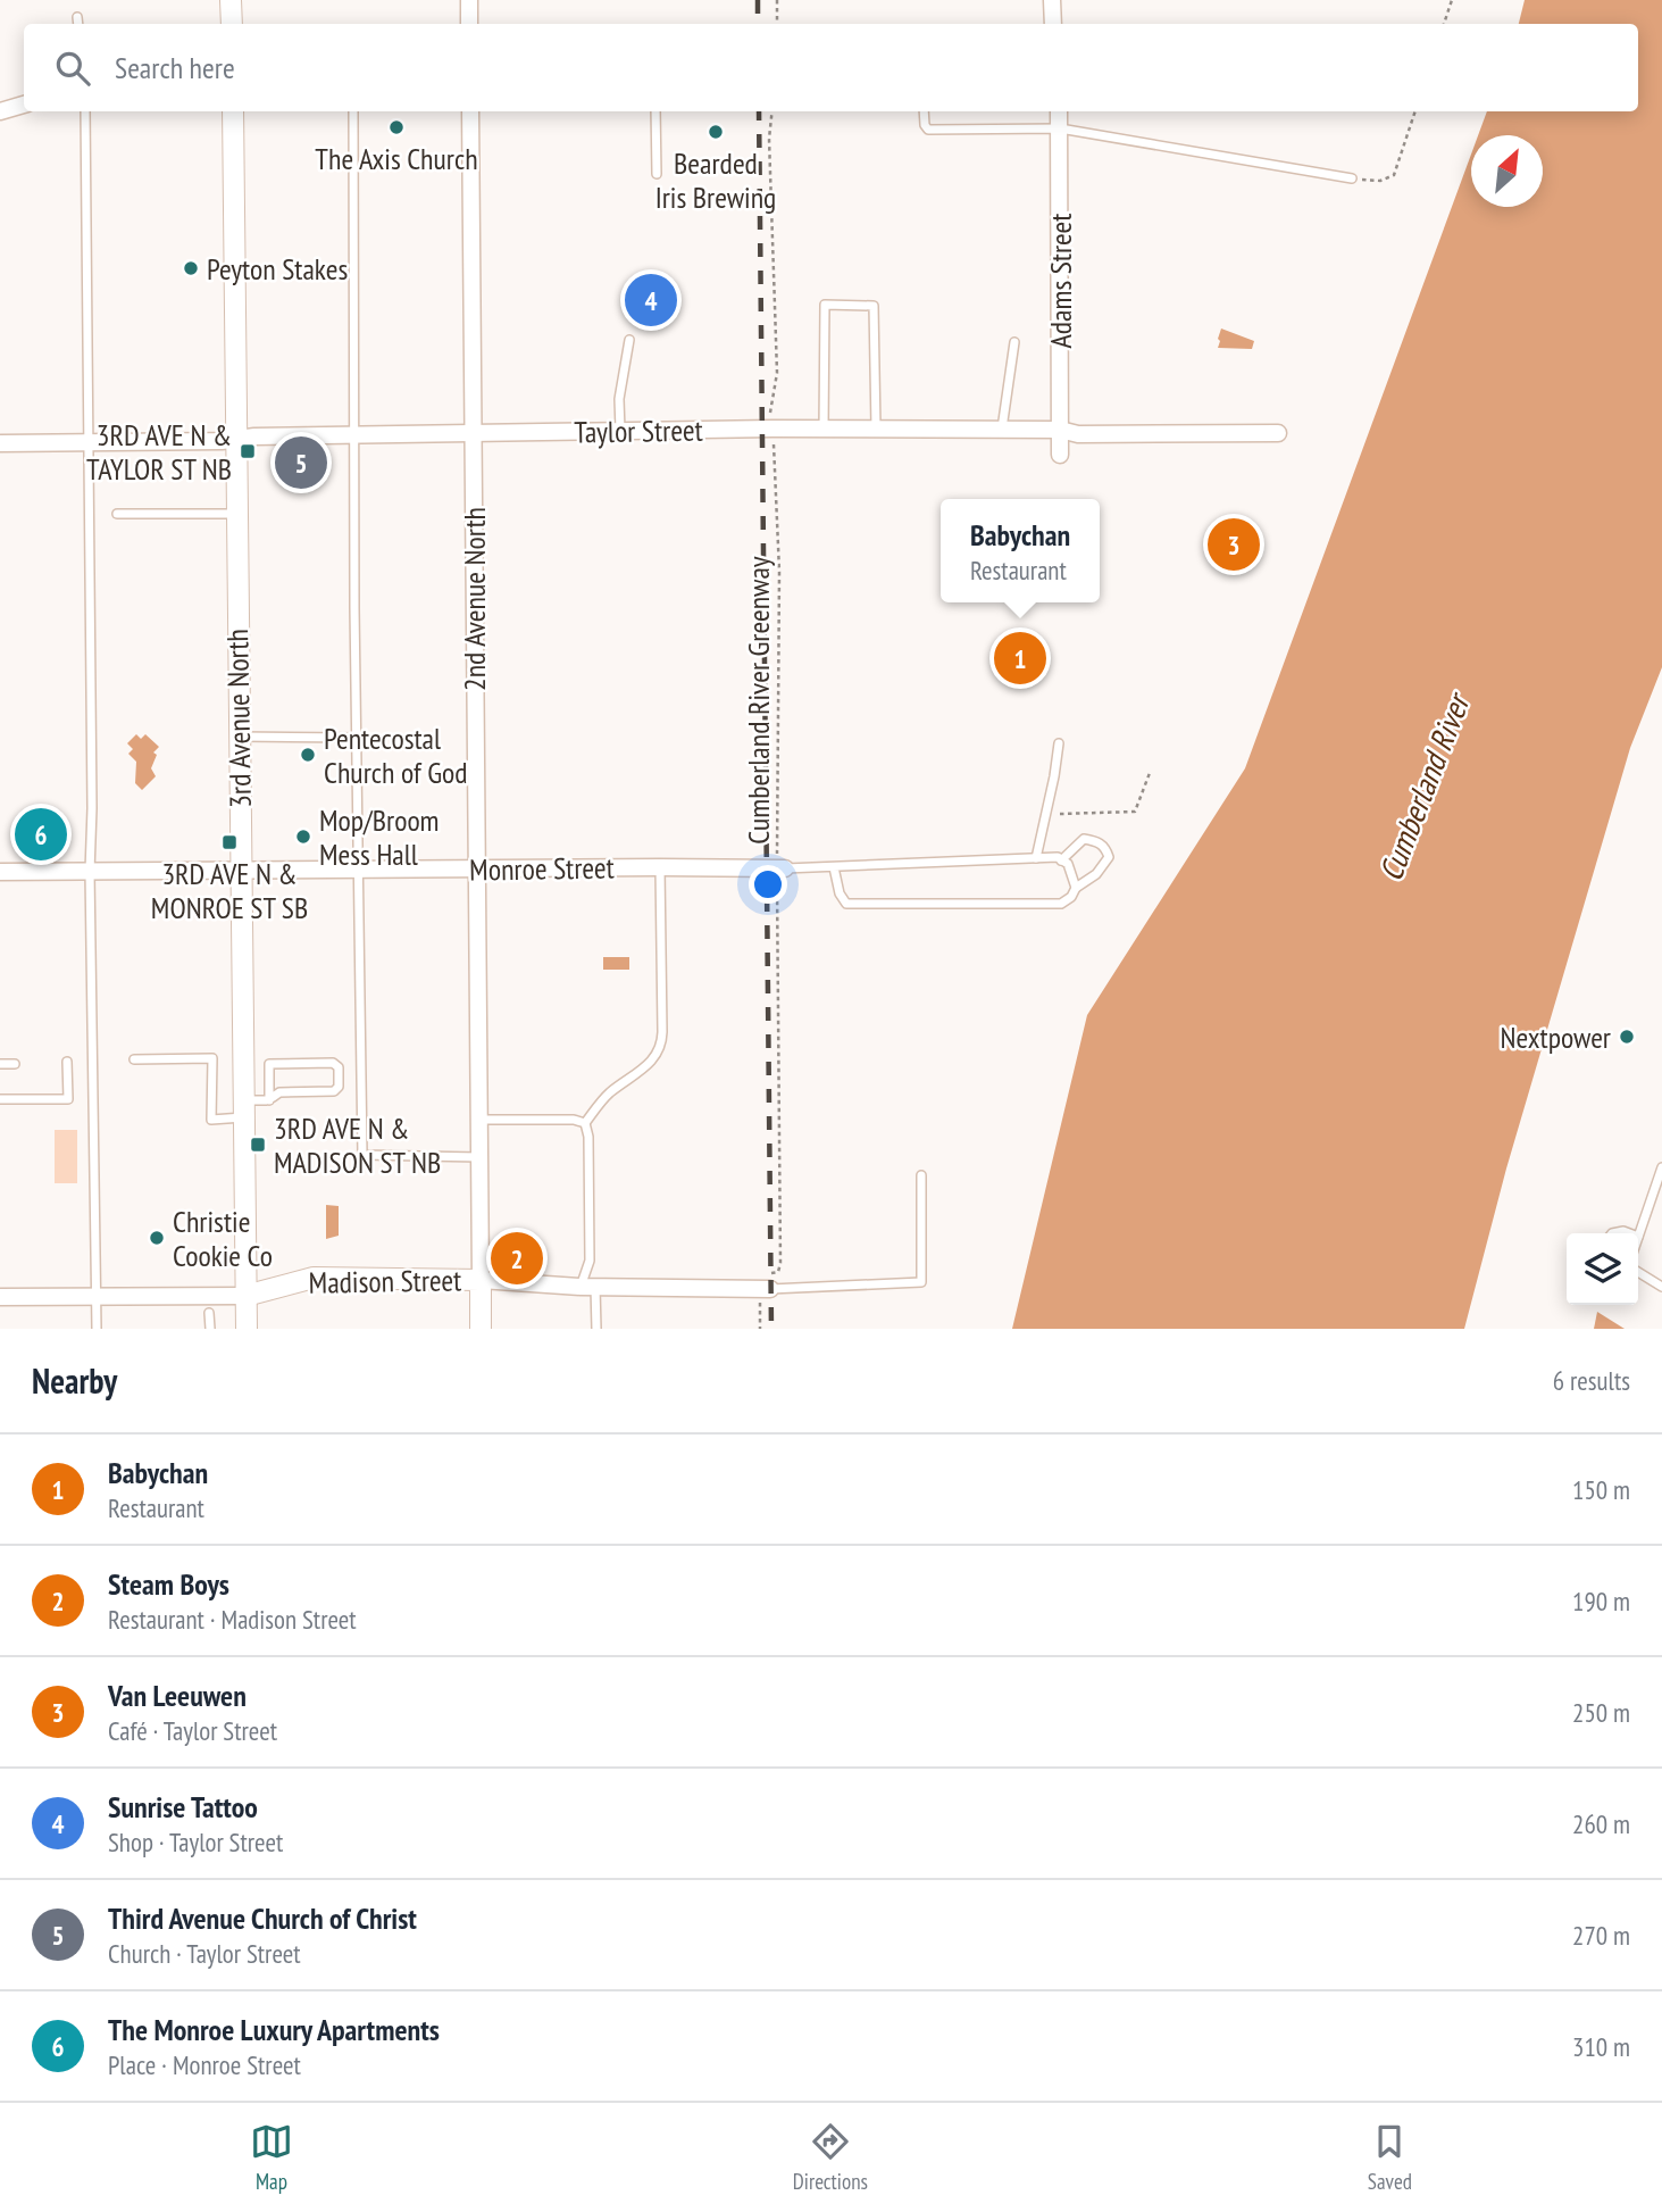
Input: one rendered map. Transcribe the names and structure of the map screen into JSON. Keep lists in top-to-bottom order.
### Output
{
  "streets": {
    "street": [
      "Adams Street",
      "Taylor Street",
      "2nd Avenue North",
      "3rd Avenue North",
      "Monroe Street",
      "Madison Street"
    ],
    "path": ["Cumberland River Greenway"]
  },
  "crossings": [
    ["Adams Street", "Taylor Street"],
    ["Taylor Street", "2nd Avenue North"],
    ["Taylor Street", "Cumberland River Greenway"],
    ["Taylor Street", "3rd Avenue North"],
    ["2nd Avenue North", "Monroe Street"],
    ["2nd Avenue North", "Madison Street"],
    ["Cumberland River Greenway", "Monroe Street"],
    ["Cumberland River Greenway", "Madison Street"],
    ["3rd Avenue North", "Monroe Street"],
    ["3rd Avenue North", "Madison Street"]
  ],
  "water": ["Cumberland River"],
  "places": {
    "other": [
      "The Axis Church",
      "Bearded Iris Brewing",
      "Peyton Stakes",
      "Pentecostal Church of God",
      "Mop/Broom Mess Hall",
      "Nextpower",
      "Christie Cookie Co"
    ],
    "transit": ["3RD AVE N & TAYLOR ST NB", "3RD AVE N & MONROE ST SB", "3RD AVE N & MADISON ST NB"]
  },
  "north": "top right",
  "page": {
    "search": "Search here",
    "pins": [
      "4",
      "5",
      "3",
      "1",
      "6",
      "2"
    ],
    "popup": ["Babychan", "Restaurant"],
    "heading": ["Nearby", "6 results"],
    "list": [
      {
        "mark": "1",
        "name": "Babychan",
        "note": "Restaurant",
        "value": "150 m"
      },
      {
        "mark": "2",
        "name": "Steam Boys",
        "note": "Restaurant · Madison Street",
        "value": "190 m"
      },
      {
        "mark": "3",
        "name": "Van Leeuwen",
        "note": "Café · Taylor Street",
        "value": "250 m"
      },
      {
        "mark": "4",
        "name": "Sunrise Tattoo",
        "note": "Shop · Taylor Street",
        "value": "260 m"
      },
      {
        "mark": "5",
        "name": "Third Avenue Church of Christ",
        "note": "Church · Taylor Street",
        "value": "270 m"
      },
      {
        "mark": "6",
        "name": "The Monroe Luxury Apartments",
        "note": "Place · Monroe Street",
        "value": "310 m"
      }
    ],
    "nav": ["Map", "Directions", "Saved"]
  }
}
